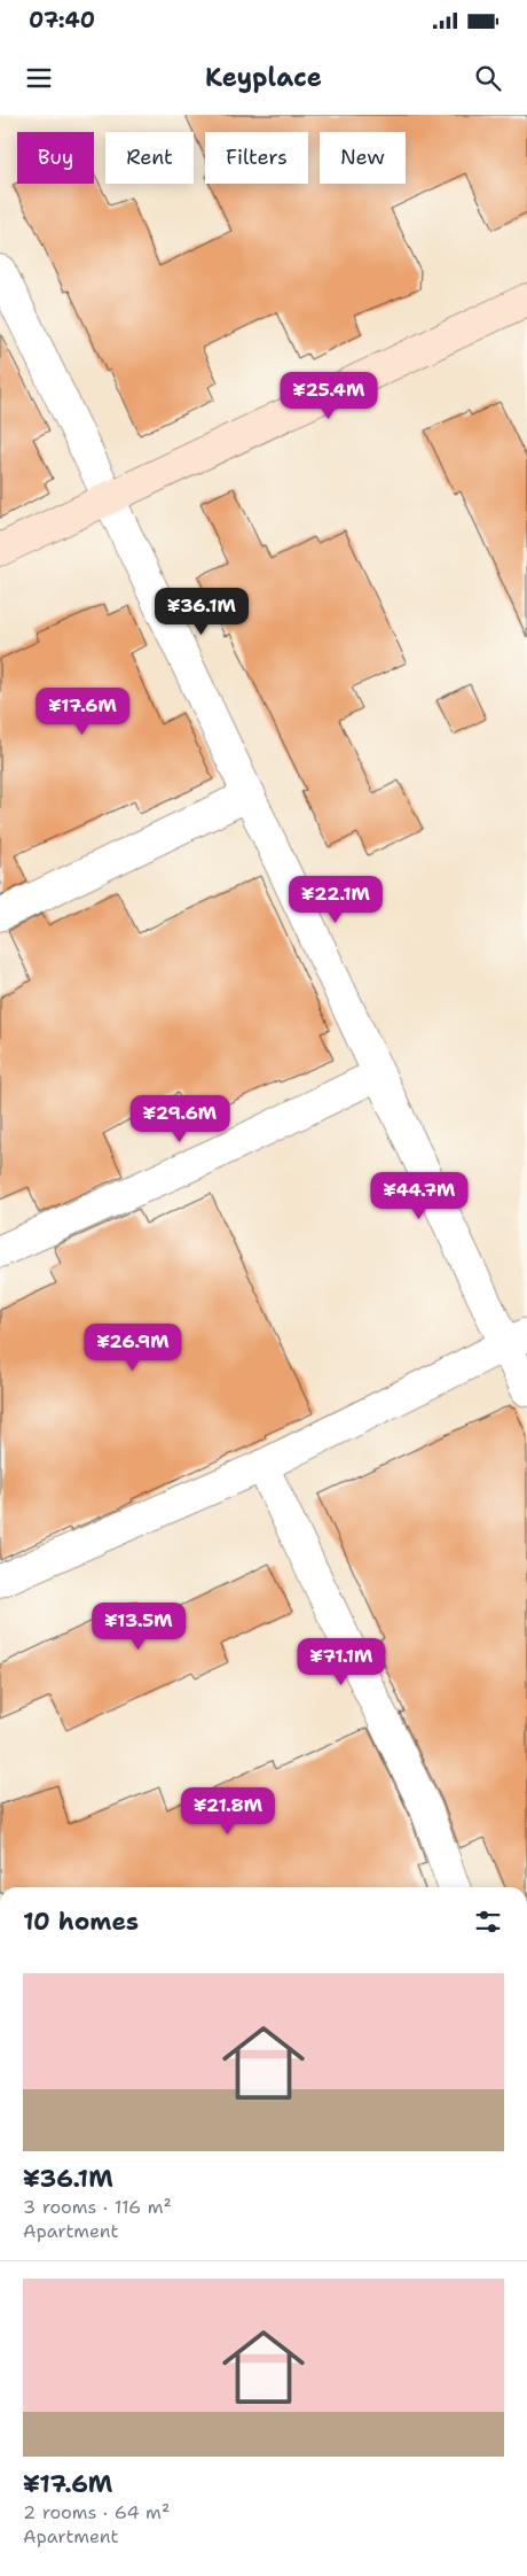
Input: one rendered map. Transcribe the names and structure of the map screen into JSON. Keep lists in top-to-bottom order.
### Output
{
  "page": {
    "status": "07:40",
    "header": "Keyplace",
    "chip": [
      "Buy",
      "Rent",
      "Filters",
      "New"
    ],
    "price": [
      "¥25.4M",
      "¥36.1M",
      "¥17.6M",
      "¥22.1M",
      "¥29.6M",
      "¥44.7M",
      "¥26.9M",
      "¥13.5M",
      "¥71.1M",
      "¥21.8M"
    ],
    "heading": "10 homes",
    "list": [
      {
        "name": "¥36.1M",
        "note": "3 rooms · 116 m² · Apartment"
      },
      {
        "name": "¥17.6M",
        "note": "2 rooms · 64 m² · Apartment"
      }
    ]
  }
}
